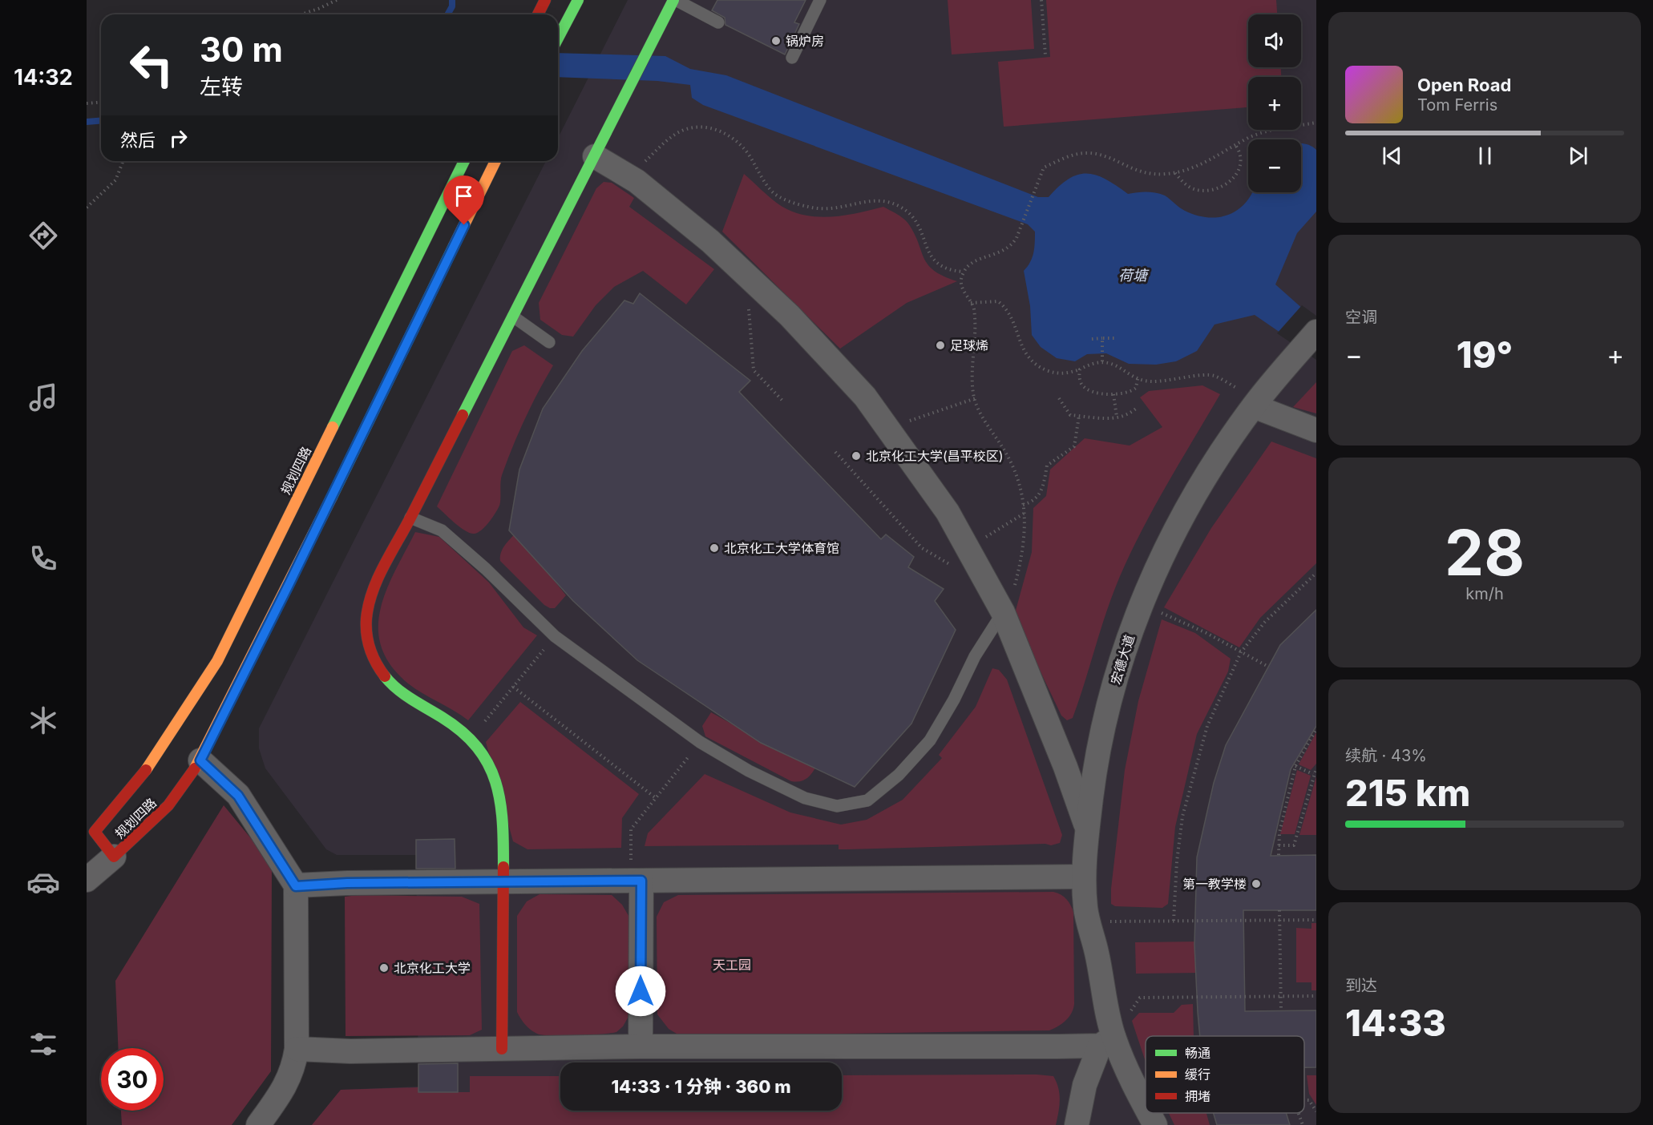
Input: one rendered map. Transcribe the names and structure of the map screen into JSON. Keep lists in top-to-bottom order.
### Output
{
  "streets": {
    "main road": ["规划四路"],
    "street": ["宏德大道"]
  },
  "water": ["荷塘"],
  "parks": ["天工园"],
  "places": [
    "锅炉房",
    "足球烯",
    "北京化工大学(昌平校区)",
    "北京化工大学体育馆",
    "第一教学楼",
    "北京化工大学"
  ],
  "legend": ["畅通", "缓行", "拥堵"],
  "page": {
    "tabs": "14:32",
    "map_buttons": ["+", "−"],
    "turn": ["30 m", "左转"],
    "song": ["Open Road", "Tom Ferris"],
    "then": "然后",
    "tile": [
      "空调",
      ["28", "km/h"],
      ["续航 · 43%", "215 km"],
      ["到达", "14:33"]
    ],
    "heat": ["−", "19°", "+"],
    "limit": "30",
    "trip": "14:33 · 1 分钟 · 360 m"
  }
}
